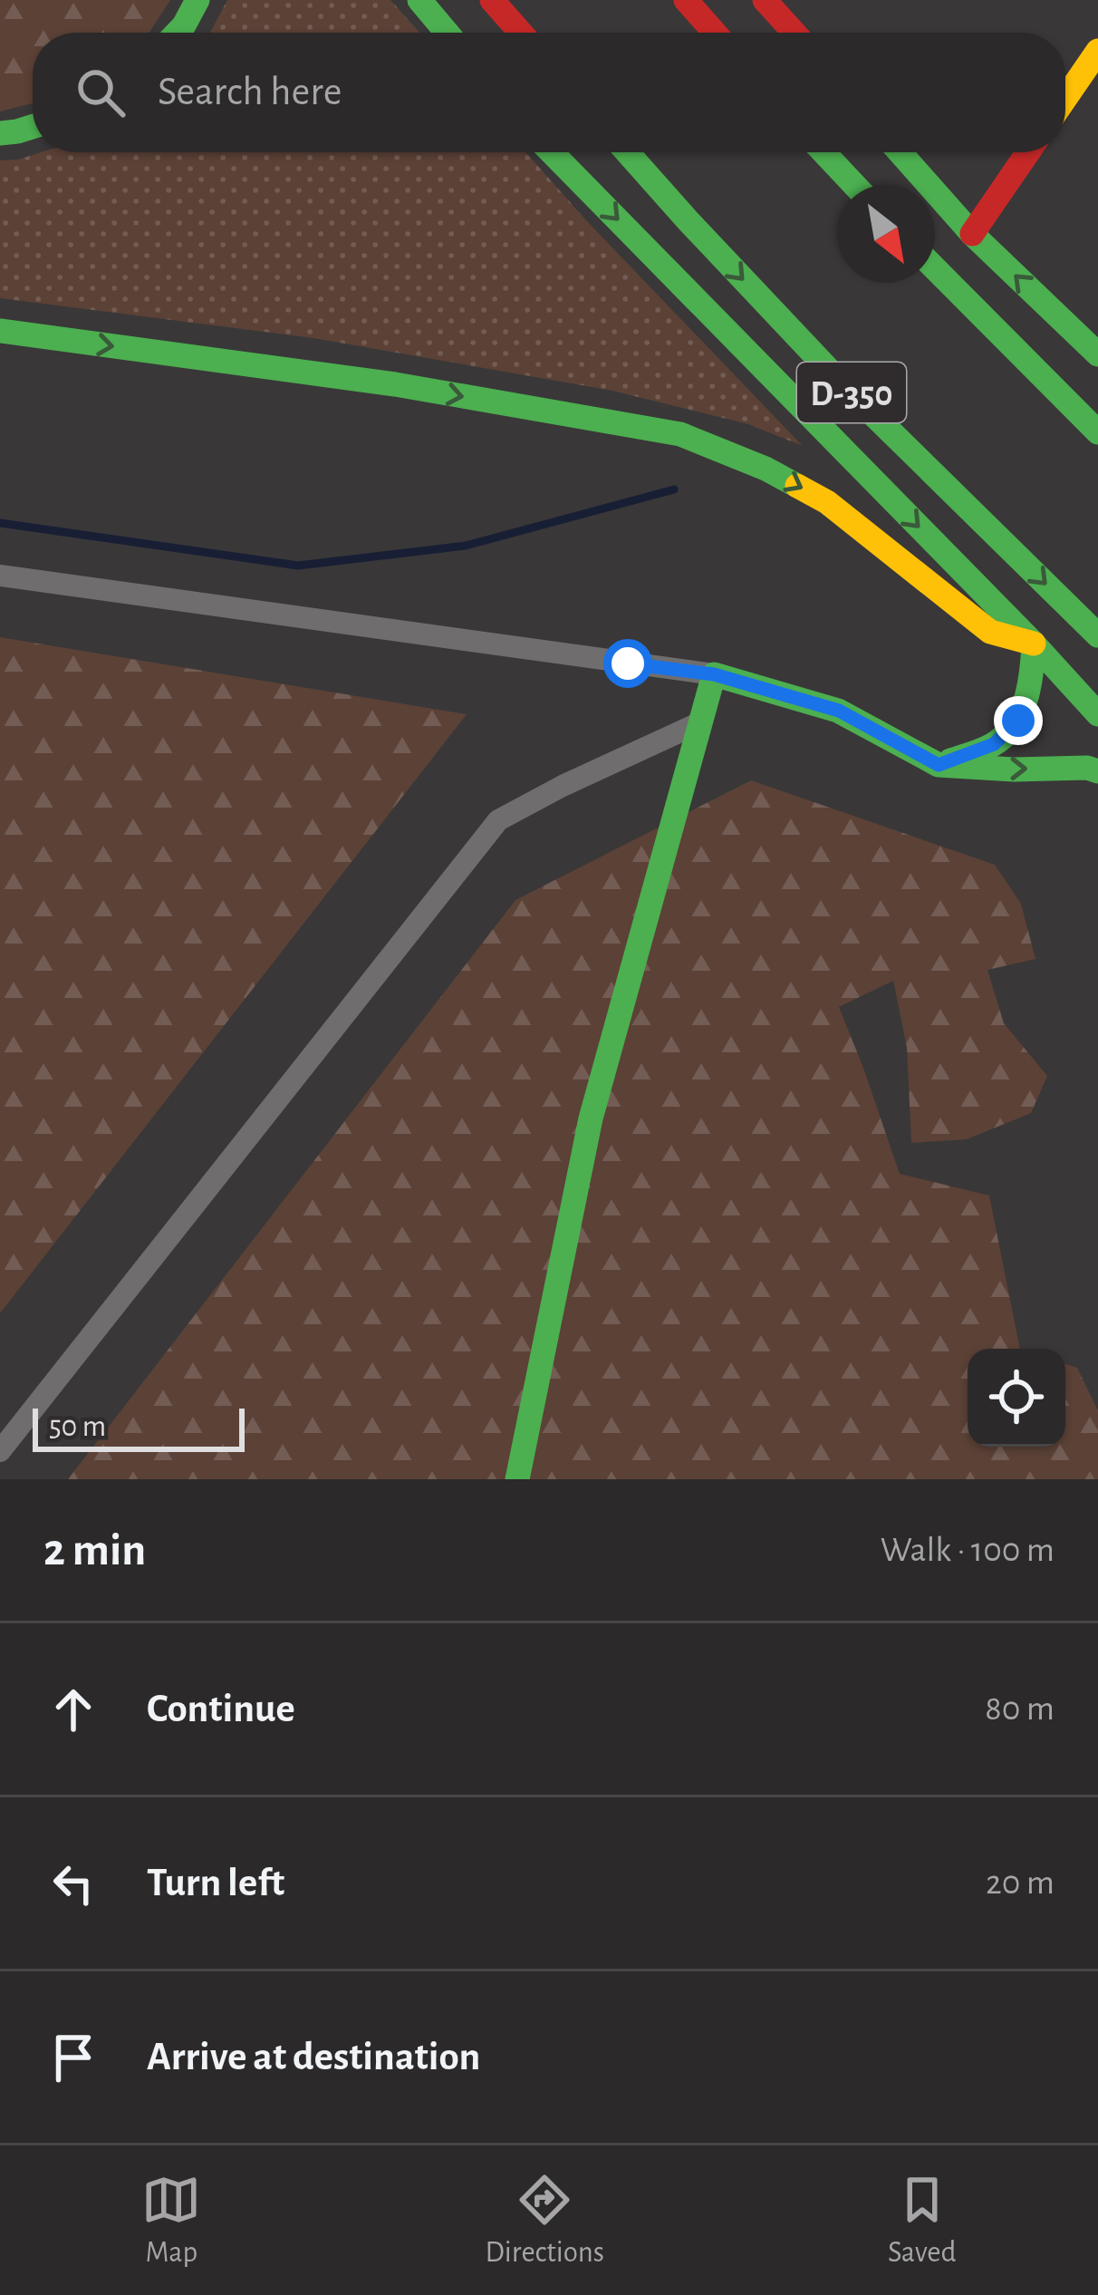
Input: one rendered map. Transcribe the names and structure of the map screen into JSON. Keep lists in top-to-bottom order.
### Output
{
  "streets": {
    "main road": ["D-350"]
  },
  "scale_bar": "50 m",
  "north": "bottom right",
  "page": {
    "search": "Search here",
    "scale": "50 m",
    "heading": ["2 min", "Walk · 100 m"],
    "list": [
      ["Continue", "80 m"],
      ["Turn left", "20 m"],
      "Arrive at destination"
    ],
    "nav": ["Map", "Directions", "Saved"]
  }
}
